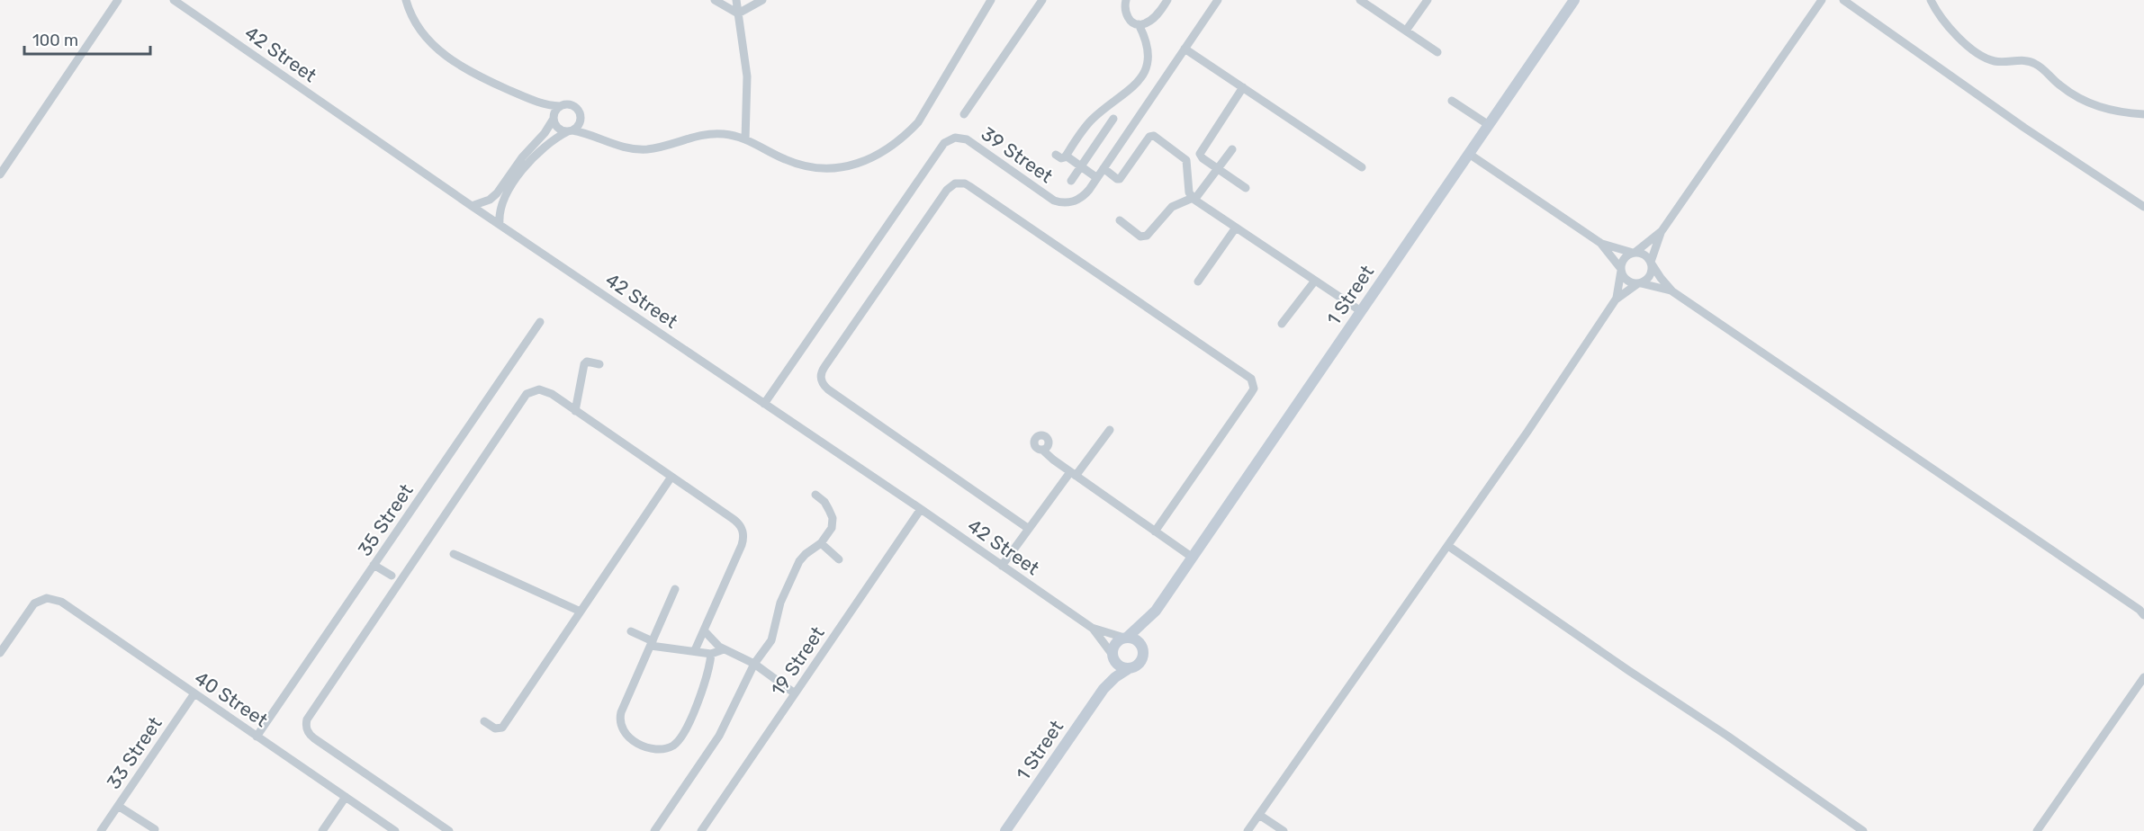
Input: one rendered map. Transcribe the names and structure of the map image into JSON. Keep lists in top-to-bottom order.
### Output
{
  "streets": {
    "street": [
      "42 Street",
      "39 Street",
      "1 Street",
      "35 Street",
      "19 Street",
      "40 Street",
      "33 Street"
    ]
  },
  "crossings": [
    ["42 Street", "39 Street"],
    ["42 Street", "1 Street"],
    ["42 Street", "19 Street"],
    ["35 Street", "40 Street"],
    ["40 Street", "33 Street"]
  ],
  "scale_bar": "100 m"
}
